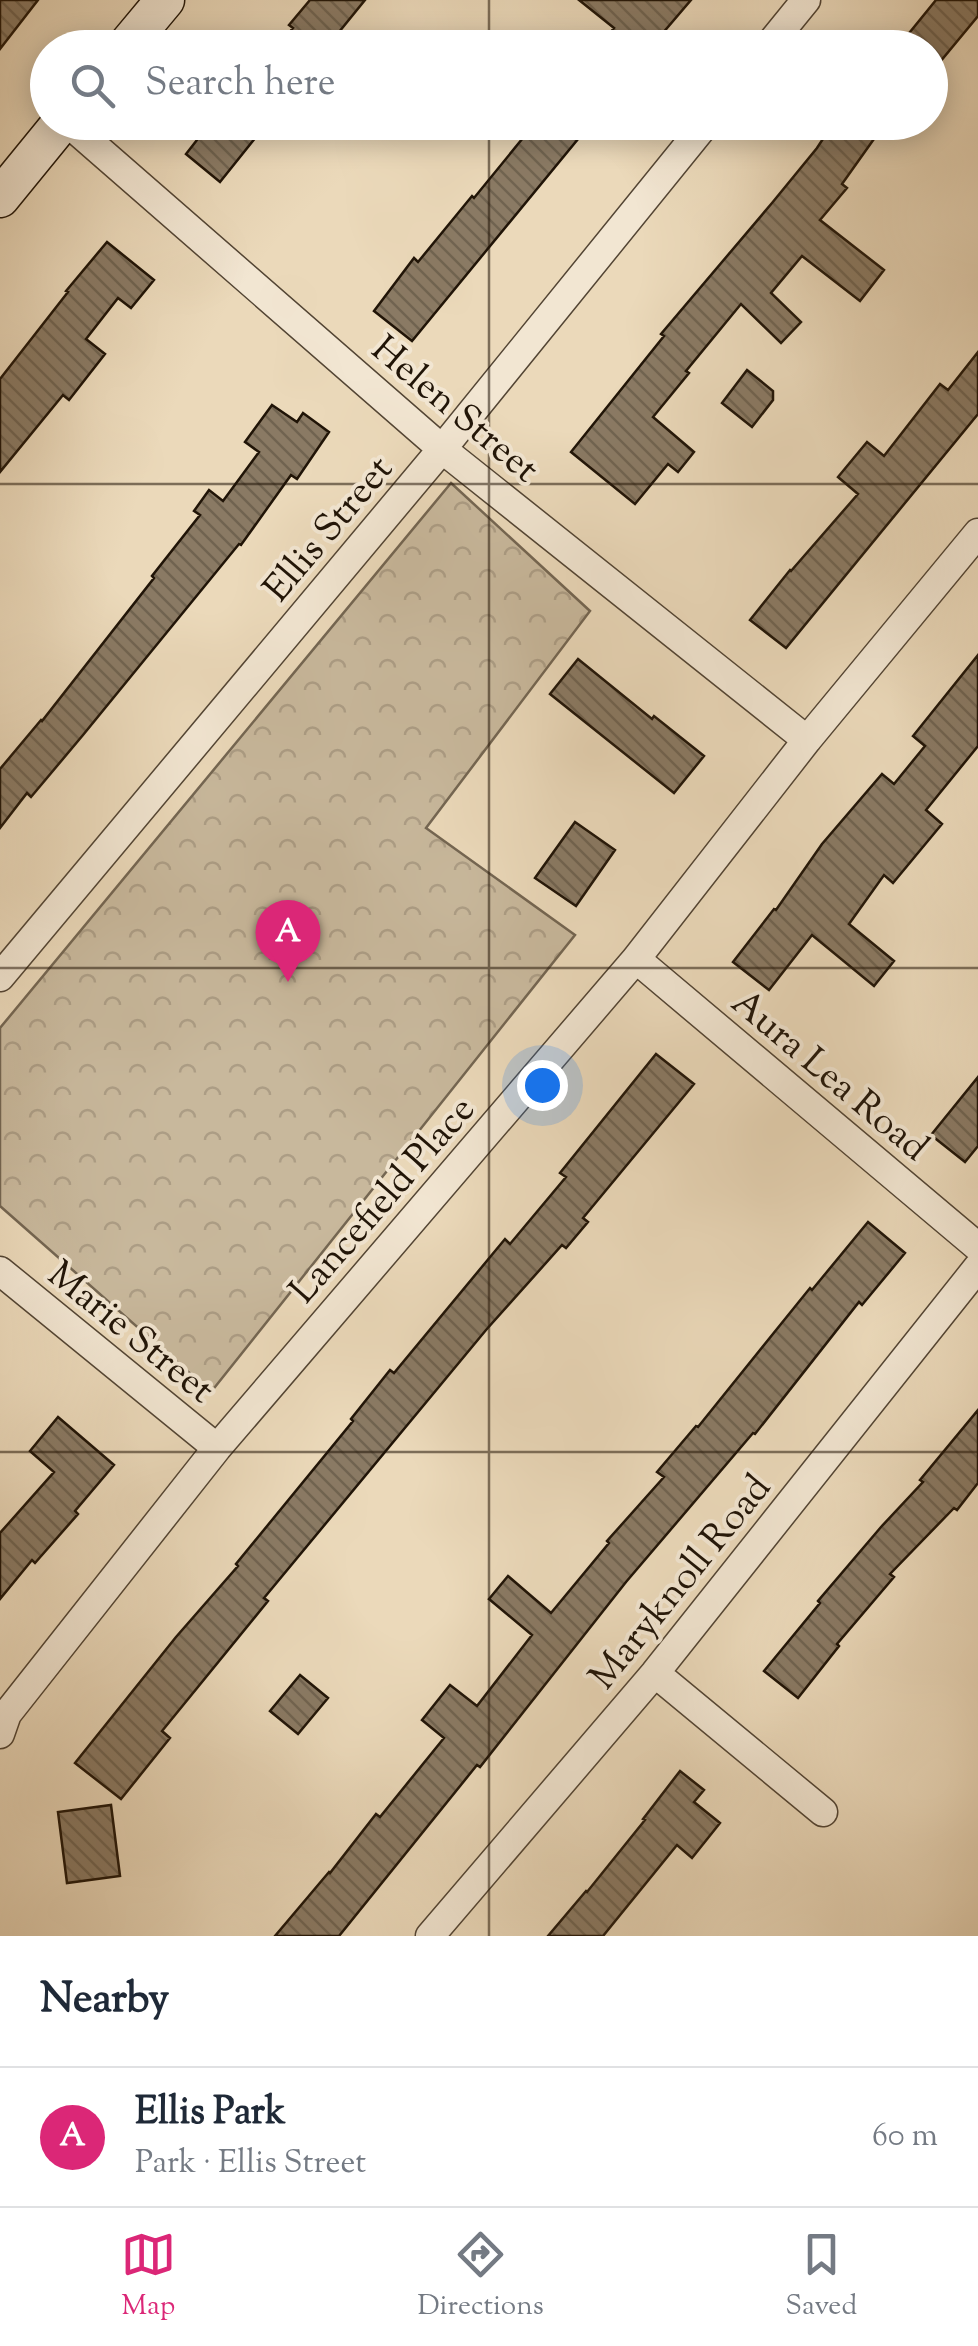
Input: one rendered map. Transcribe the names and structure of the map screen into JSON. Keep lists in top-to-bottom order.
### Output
{
  "streets": {
    "street": [
      "Helen Street",
      "Ellis Street",
      "Aura Lea Road",
      "Lancefield Place",
      "Marie Street",
      "Maryknoll Road"
    ]
  },
  "crossings": [
    ["Helen Street", "Ellis Street"],
    ["Helen Street", "Lancefield Place"],
    ["Aura Lea Road", "Lancefield Place"],
    ["Lancefield Place", "Marie Street"]
  ],
  "page": {
    "search": "Search here",
    "pins": "A",
    "heading": "Nearby",
    "list": [
      {
        "mark": "A",
        "name": "Ellis Park",
        "note": "Park · Ellis Street",
        "value": "60 m"
      }
    ],
    "nav": ["Map", "Directions", "Saved"]
  }
}
